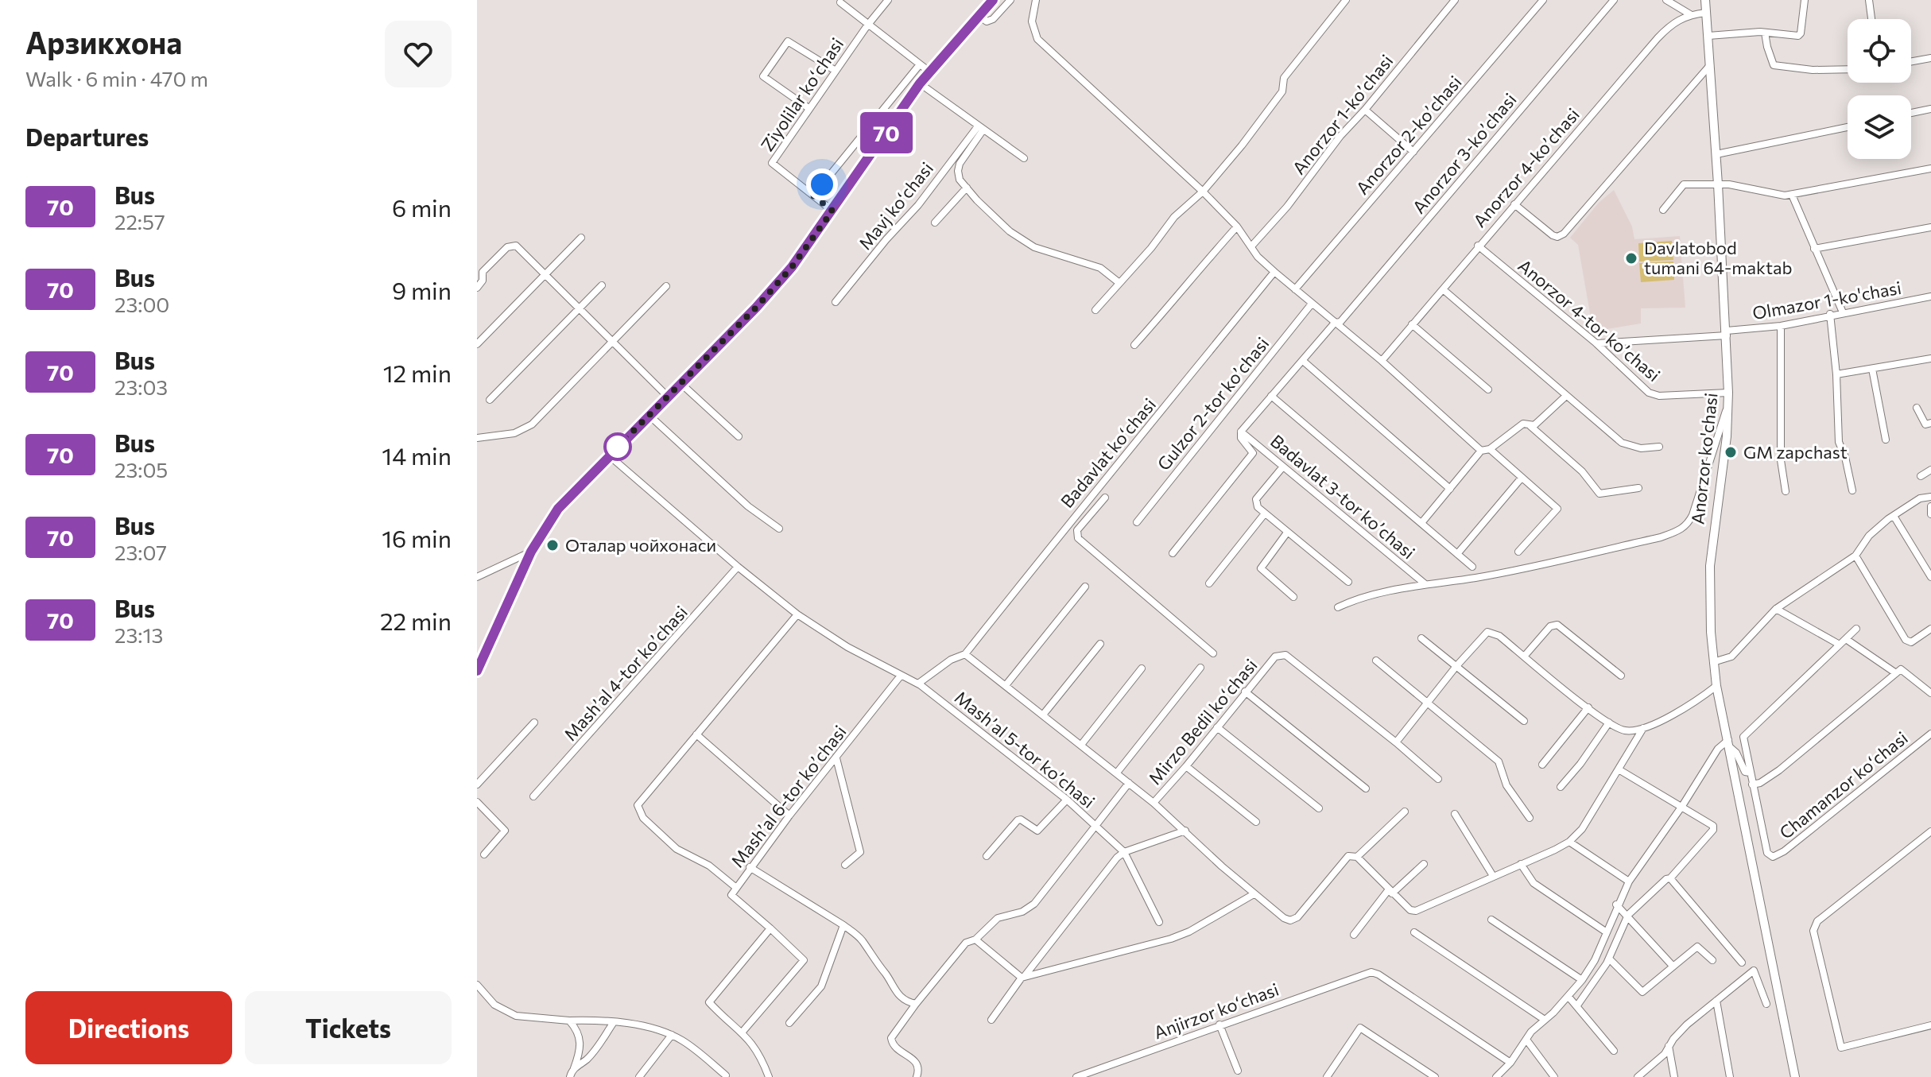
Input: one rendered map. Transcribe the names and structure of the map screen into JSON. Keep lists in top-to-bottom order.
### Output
{
  "streets": {
    "main road": ["Anorzor ko'chasi"],
    "street": [
      "Ziyolilar koʻchasi",
      "Аnorzor 1-koʼchasi",
      "Аnorzor 2-koʼchasi",
      "Аnorzor 3-koʼchasi",
      "Аnorzor 4-koʼchasi",
      "Mavj koʻchasi",
      "Olmazor 1-ko'chasi",
      "Anorzor 4-tor koʼchasi",
      "Gulzor 2-tor koʼchasi",
      "Badavlat koʻchasi",
      "Badavlat 3-tor koʼchasi",
      "Mashʼal 4-tor koʼchasi",
      "Mirzo Bedil koʻchasi",
      "Mashʼal 5-tor koʼchasi",
      "Chamanzor koʻchasi",
      "Mashʼal 6-tor koʼchasi",
      "Anjirzor koʻchasi"
    ]
  },
  "crossings": [
    ["Аnorzor 3-koʼchasi", "Badavlat 3-tor koʼchasi"],
    ["Аnorzor 4-koʼchasi", "Anorzor 4-tor koʼchasi"],
    ["Аnorzor 4-koʼchasi", "Anorzor ko'chasi"],
    ["Olmazor 1-ko'chasi", "Anorzor 4-tor koʼchasi"],
    ["Olmazor 1-ko'chasi", "Anorzor ko'chasi"],
    ["Anorzor 4-tor koʼchasi", "Anorzor ko'chasi"],
    ["Mashʼal 4-tor koʼchasi", "Mashʼal 5-tor koʼchasi"],
    ["Mashʼal 5-tor koʼchasi", "Mashʼal 6-tor koʼchasi"]
  ],
  "places": ["Davlatobod tumani 64-maktab", "GM zapchast", "Оталар чойхонаси"],
  "lines": ["bus line 70"],
  "page": {
    "heading": [
      ["Арзикхона", "Walk · 6 min · 470 m"],
      "Departures"
    ],
    "on_map": "70",
    "list": [
      {
        "mark": "70",
        "name": "Bus",
        "note": "22:57",
        "value": "6 min"
      },
      {
        "mark": "70",
        "name": "Bus",
        "note": "23:00",
        "value": "9 min"
      },
      {
        "mark": "70",
        "name": "Bus",
        "note": "23:03",
        "value": "12 min"
      },
      {
        "mark": "70",
        "name": "Bus",
        "note": "23:05",
        "value": "14 min"
      },
      {
        "mark": "70",
        "name": "Bus",
        "note": "23:07",
        "value": "16 min"
      },
      {
        "mark": "70",
        "name": "Bus",
        "note": "23:13",
        "value": "22 min"
      }
    ],
    "buttons": ["Directions", "Tickets"]
  }
}
